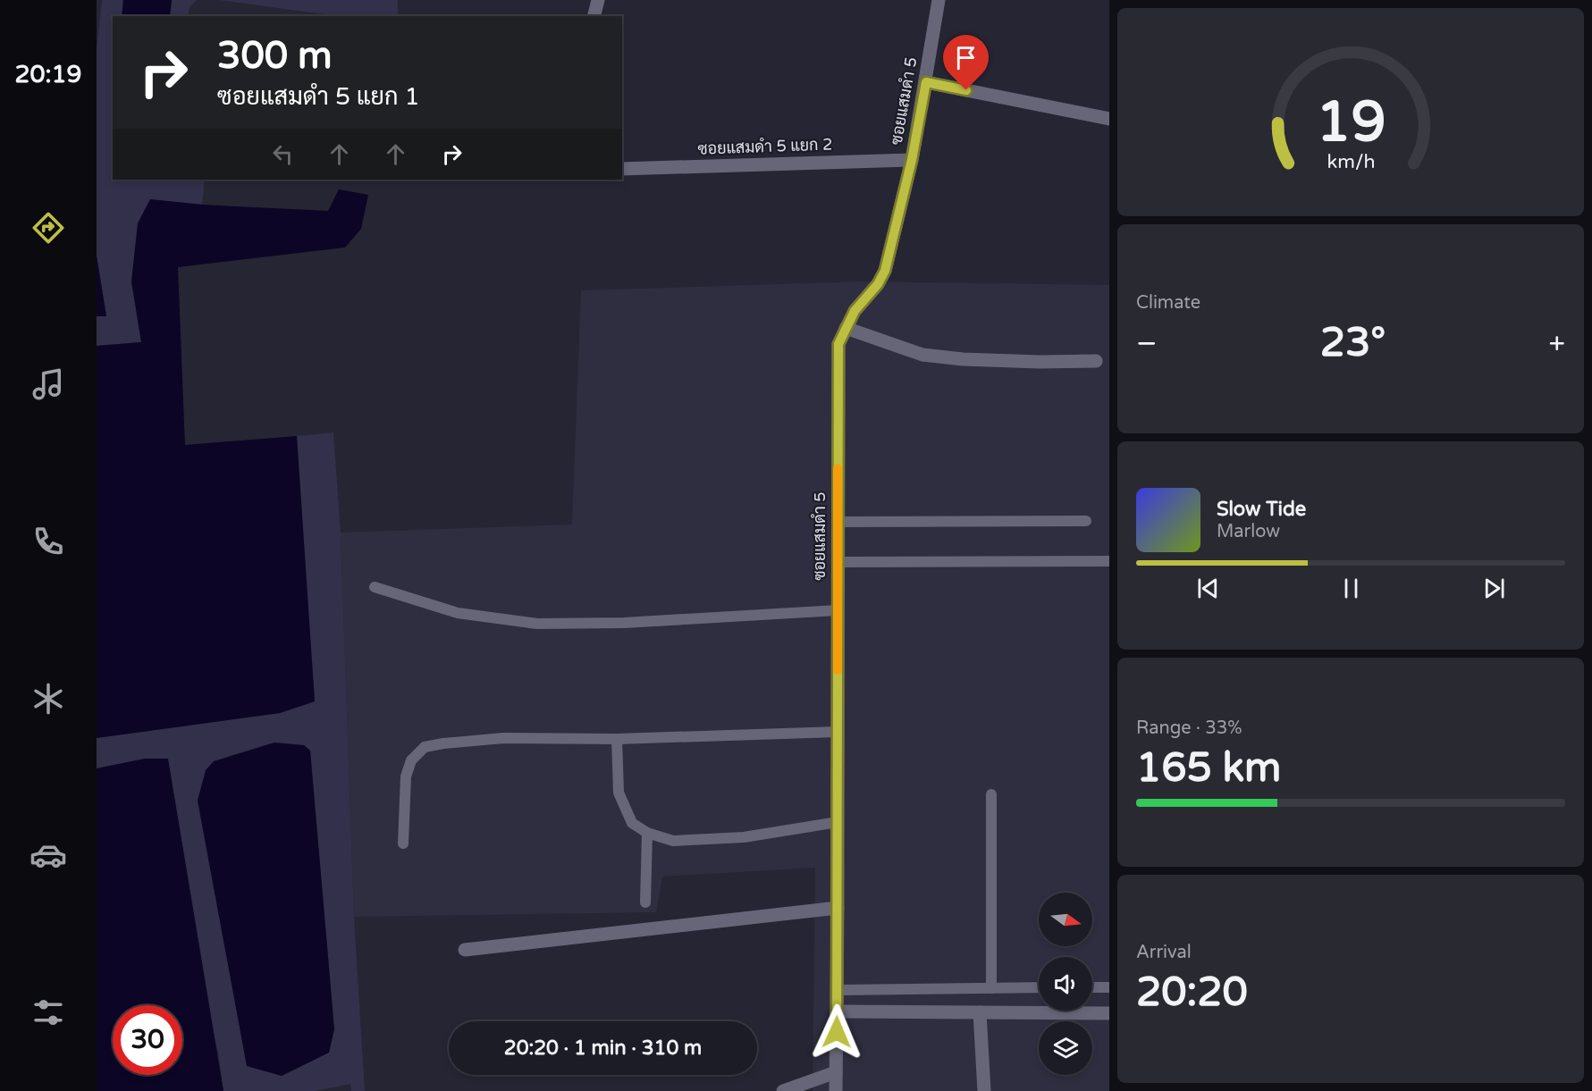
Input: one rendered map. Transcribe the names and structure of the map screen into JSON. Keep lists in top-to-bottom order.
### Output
{
  "streets": {
    "street": ["ซอยแสมดำ 5", "ซอยแสมดำ 5 แยก 2"]
  },
  "crossings": [
    ["ซอยแสมดำ 5", "ซอยแสมดำ 5 แยก 2"]
  ],
  "north": "right",
  "page": {
    "tabs": "20:19",
    "turn": ["300 m", "ซอยแสมดำ 5 แยก 1"],
    "tile": [
      "Climate",
      ["Range · 33%", "165 km"],
      ["Arrival", "20:20"]
    ],
    "heat": ["−", "23°", "+"],
    "song": ["Slow Tide", "Marlow"],
    "limit": "30",
    "trip": "20:20 · 1 min · 310 m",
    "gauge": ["19", "km/h"]
  }
}
